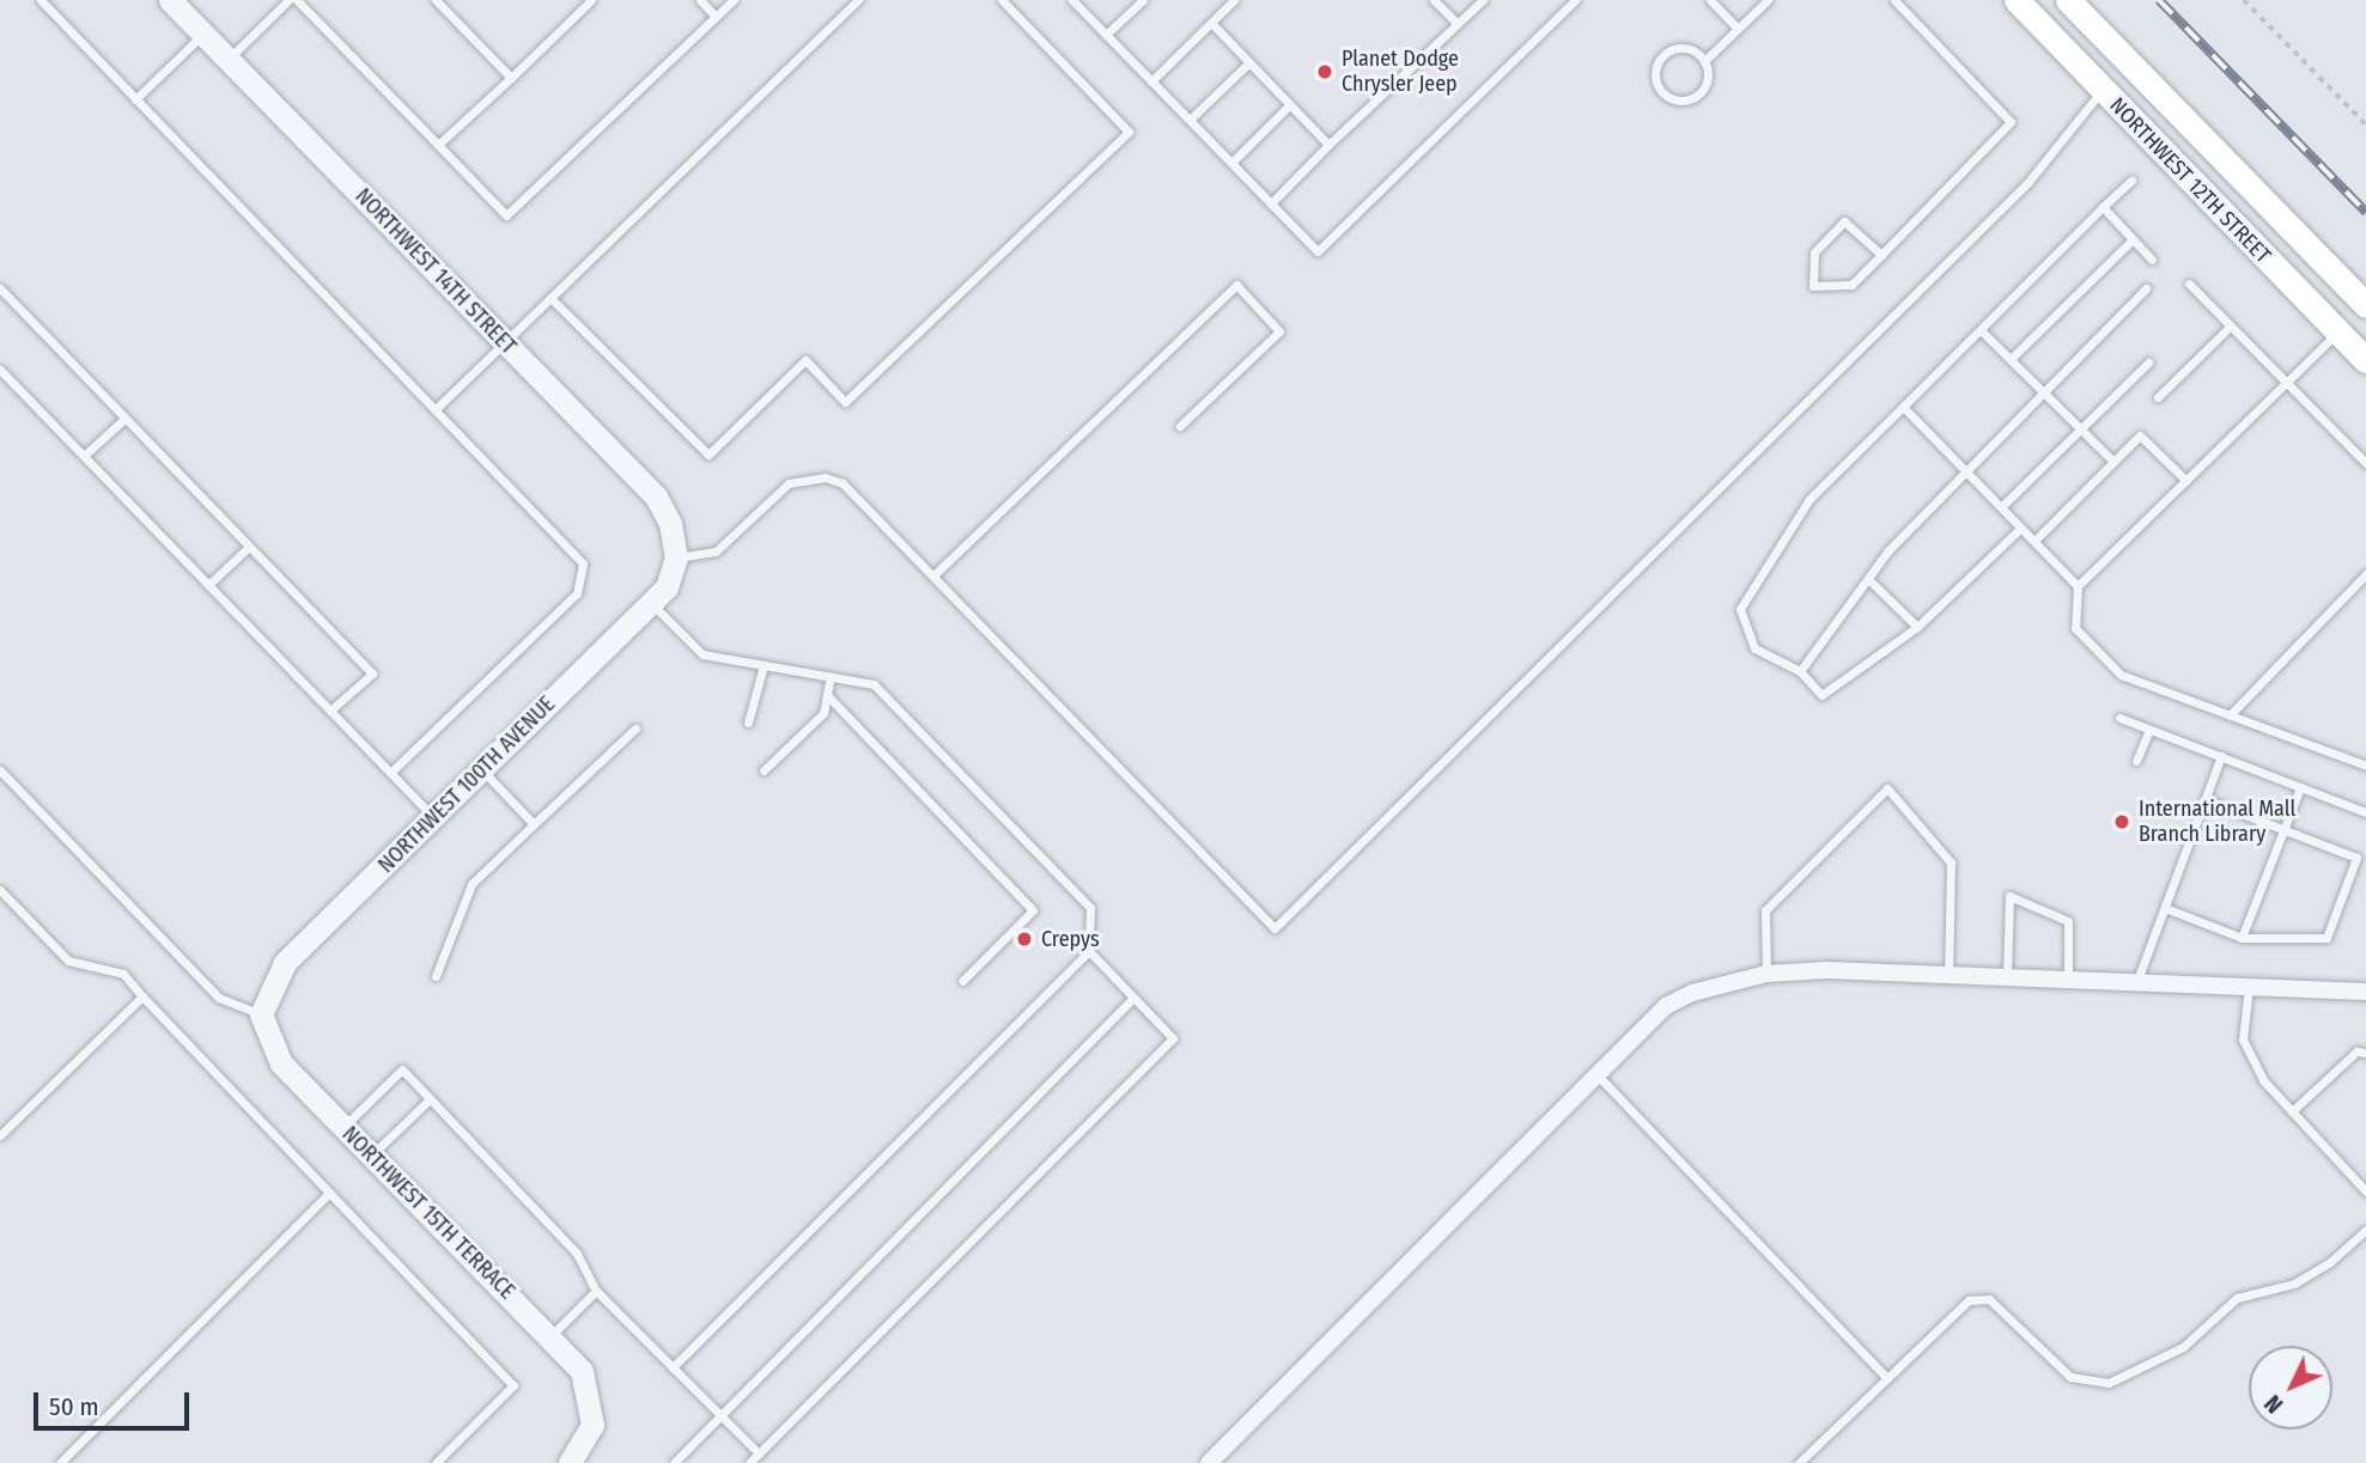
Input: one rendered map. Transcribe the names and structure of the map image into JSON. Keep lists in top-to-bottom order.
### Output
{
  "streets": {
    "main road": ["NORTHWEST 12TH STREET"],
    "street": ["NORTHWEST 14TH STREET", "NORTHWEST 100TH AVENUE", "NORTHWEST 15TH TERRACE"]
  },
  "crossings": [
    ["NORTHWEST 14TH STREET", "NORTHWEST 100TH AVENUE"],
    ["NORTHWEST 100TH AVENUE", "NORTHWEST 15TH TERRACE"]
  ],
  "places": ["Planet Dodge Chrysler Jeep", "International Mall Branch Library", "Crepys"],
  "scale_bar": "50 m",
  "north": "bottom left"
}
